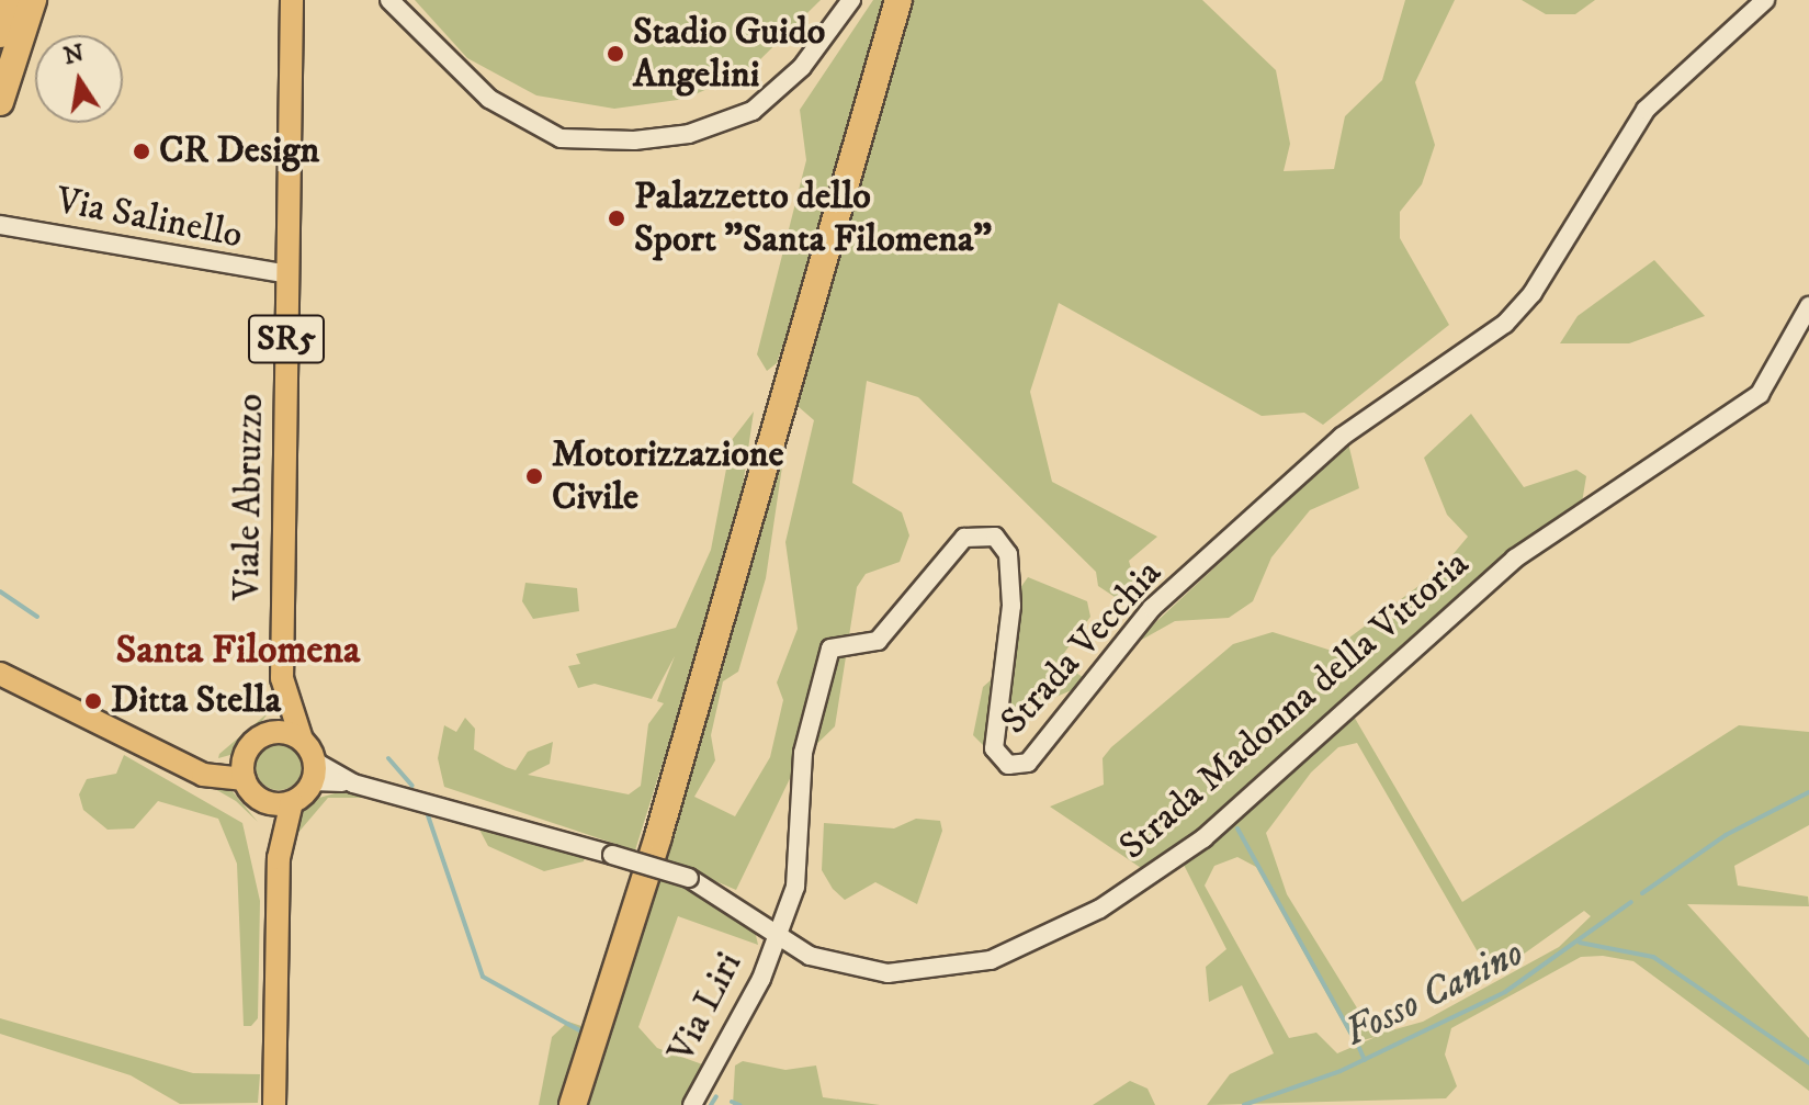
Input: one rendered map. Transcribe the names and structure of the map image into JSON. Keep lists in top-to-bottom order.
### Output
{
  "streets": {
    "main road": ["SR5", "Viale Abruzzo"],
    "street": [
      "Via Salinello",
      "Strada Vecchia",
      "Strada Madonna della Vittoria",
      "Via Liri"
    ]
  },
  "crossings": [
    ["Via Salinello", "Viale Abruzzo"],
    ["SR5", "Viale Abruzzo"],
    ["SR5", "Strada Madonna della Vittoria"],
    ["Viale Abruzzo", "Strada Madonna della Vittoria"],
    ["Strada Vecchia", "Strada Madonna della Vittoria"],
    ["Strada Vecchia", "Via Liri"],
    ["Strada Madonna della Vittoria", "Via Liri"]
  ],
  "districts": ["Santa Filomena"],
  "water": ["Fosso Canino"],
  "places": [
    "Stadio Guido Angelini",
    "CR Design",
    "Palazzetto dello Sport \"Santa Filomena\"",
    "Motorizzazione Civile",
    "Ditta Stella"
  ],
  "north": "top"
}
